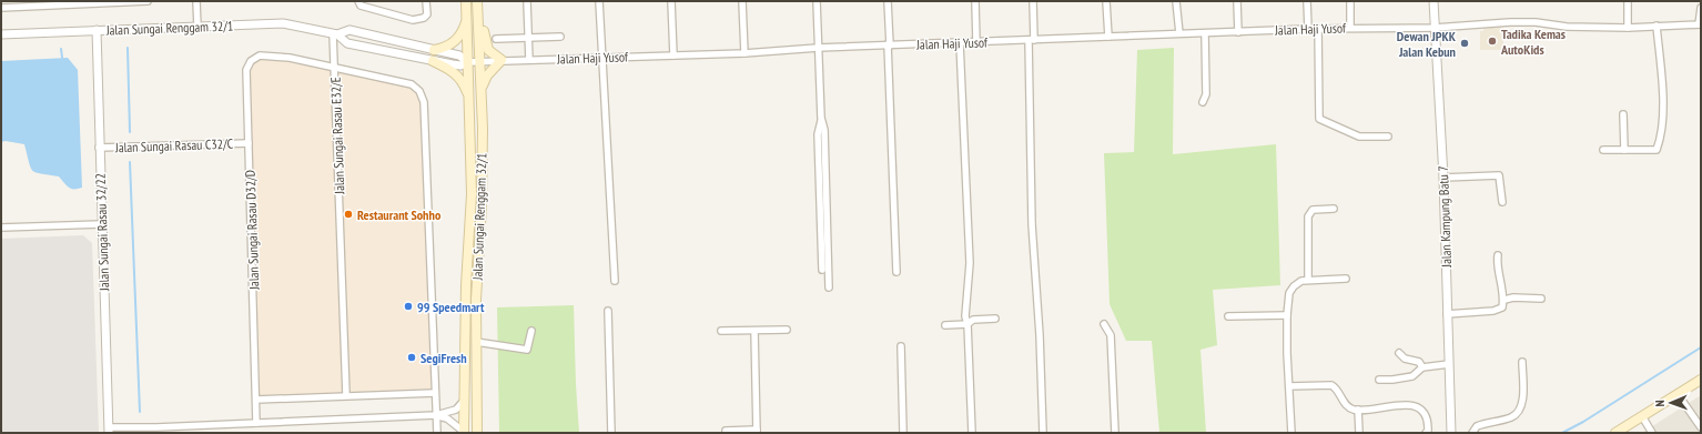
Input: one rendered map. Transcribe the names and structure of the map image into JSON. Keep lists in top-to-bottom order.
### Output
{
  "streets": {
    "main road": ["Jalan Sungai Renggam 32/1"],
    "street": [
      "Jalan Haji Yusof",
      "Jalan Sungai Rasau E32/E",
      "Jalan Sungai Rasau C32/C",
      "Jalan Kampung Batu 7",
      "Jalan Sungai Rasau D32/D",
      "Jalan Sungai Rasau 32/22"
    ]
  },
  "crossings": [
    ["Jalan Sungai Renggam 32/1", "Jalan Haji Yusof"],
    ["Jalan Sungai Renggam 32/1", "Jalan Sungai Rasau E32/E"],
    ["Jalan Sungai Renggam 32/1", "Jalan Sungai Rasau 32/22"],
    ["Jalan Haji Yusof", "Jalan Kampung Batu 7"],
    ["Jalan Sungai Rasau E32/E", "Jalan Sungai Rasau D32/D"],
    ["Jalan Sungai Rasau C32/C", "Jalan Sungai Rasau D32/D"],
    ["Jalan Sungai Rasau C32/C", "Jalan Sungai Rasau 32/22"]
  ],
  "places": [
    "Tadika Kemas AutoKids",
    "Dewan JPKK Jalan Kebun",
    "Restaurant Sohho",
    "99 Speedmart",
    "SegiFresh"
  ],
  "north": "left"
}
